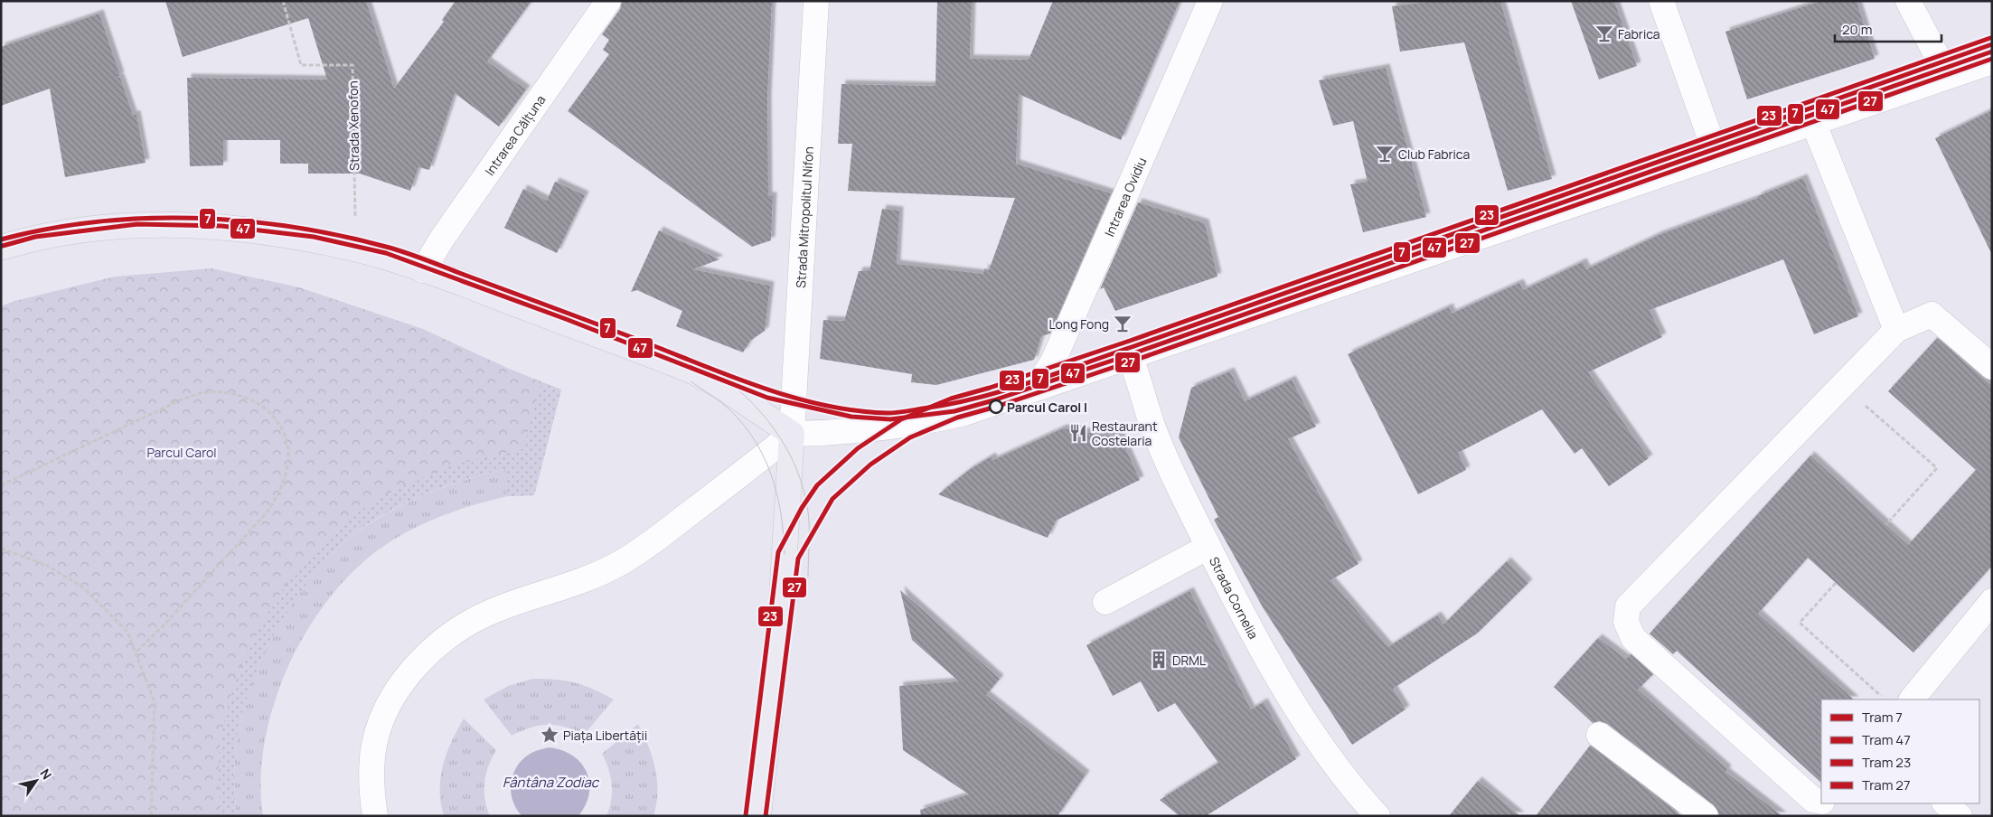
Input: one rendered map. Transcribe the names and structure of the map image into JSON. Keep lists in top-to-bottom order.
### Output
{
  "streets": {
    "street": [
      "Intrarea Călțuna",
      "Intrarea Ovidiu",
      "Strada Mitropolitul Nifon",
      "Strada Cornelia"
    ],
    "path": ["Strada Xenofon"]
  },
  "water": ["Fântâna Zodiac"],
  "parks": ["Parcul Carol"],
  "places": {
    "bar": ["Fabrica", "Club Fabrica", "Long Fong"],
    "other": ["Parcul Carol I"],
    "restaurant": ["Restaurant Costelaria"],
    "building": ["DRML"],
    "place": ["Piața Libertății"]
  },
  "lines": [
    "tram line 23",
    "tram line 7",
    "tram line 47",
    "tram line 27"
  ],
  "legend": [
    "Tram 7",
    "Tram 47",
    "Tram 23",
    "Tram 27"
  ],
  "scale_bar": "20 m",
  "north": "top right"
}
